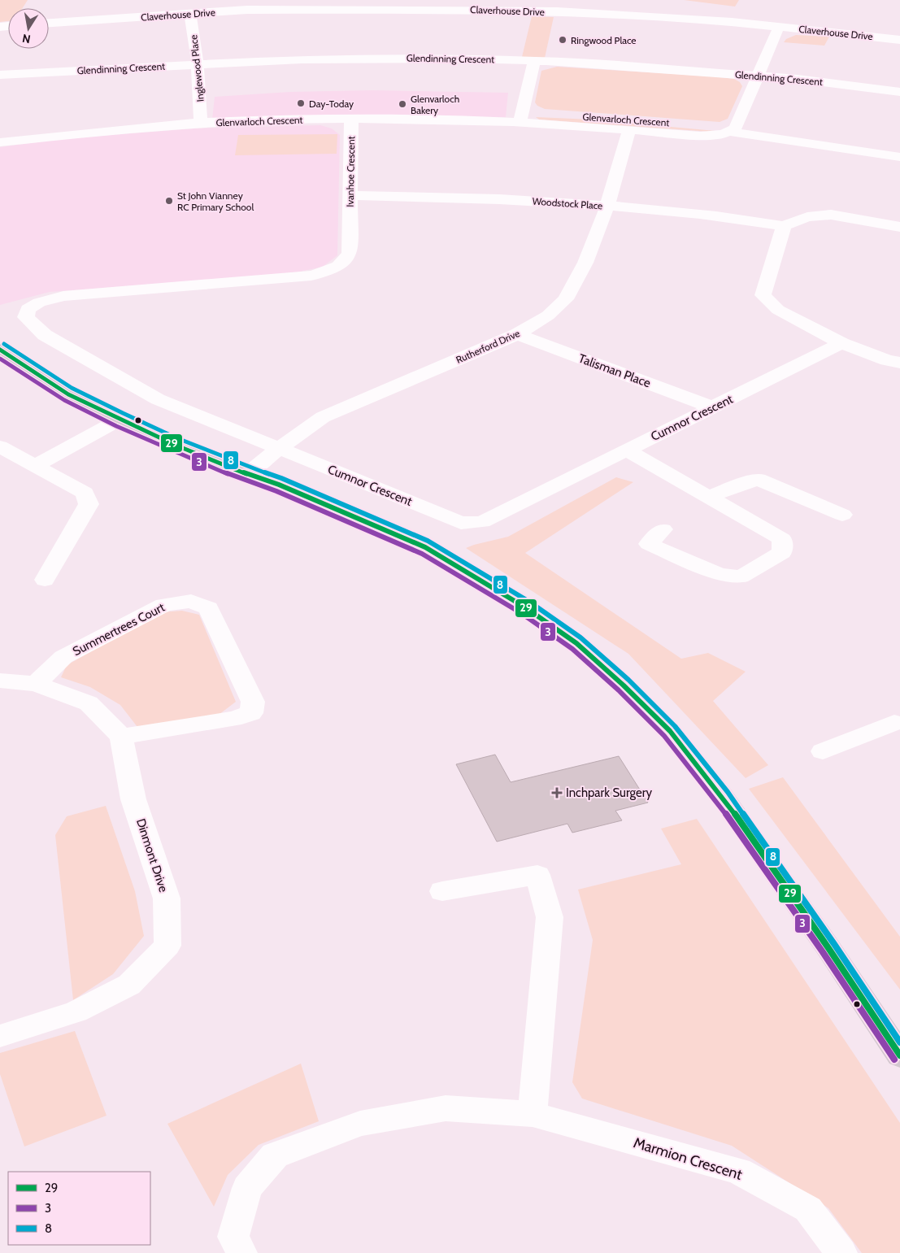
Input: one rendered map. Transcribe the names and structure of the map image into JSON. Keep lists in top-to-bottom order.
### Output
{
  "streets": {
    "street": [
      "Claverhouse Drive",
      "Glendinning Crescent",
      "Inglewood Place",
      "Glenvarloch Crescent",
      "Ivanhoe Crescent",
      "Woodstock Place",
      "Rutherford Drive",
      "Talisman Place",
      "Cumnor Crescent",
      "Summertrees Court",
      "Dinmont Drive",
      "Marmion Crescent"
    ]
  },
  "crossings": [
    ["Claverhouse Drive", "Inglewood Place"],
    ["Glendinning Crescent", "Inglewood Place"],
    ["Inglewood Place", "Glenvarloch Crescent"],
    ["Glenvarloch Crescent", "Ivanhoe Crescent"],
    ["Glenvarloch Crescent", "Rutherford Drive"],
    ["Ivanhoe Crescent", "Woodstock Place"],
    ["Ivanhoe Crescent", "Rutherford Drive"],
    ["Ivanhoe Crescent", "Cumnor Crescent"],
    ["Woodstock Place", "Rutherford Drive"],
    ["Rutherford Drive", "Talisman Place"],
    ["Rutherford Drive", "Cumnor Crescent"],
    ["Talisman Place", "Cumnor Crescent"],
    ["Summertrees Court", "Dinmont Drive"]
  ],
  "places": {
    "other": [
      "Ringwood Place",
      "Day-Today",
      "Glenvarloch Bakery",
      "St John Vianney RC Primary School"
    ],
    "health": ["Inchpark Surgery"]
  },
  "lines": ["transit line 8", "transit line 29", "transit line 3"],
  "legend": ["29", "3", "8"],
  "north": "bottom"
}
